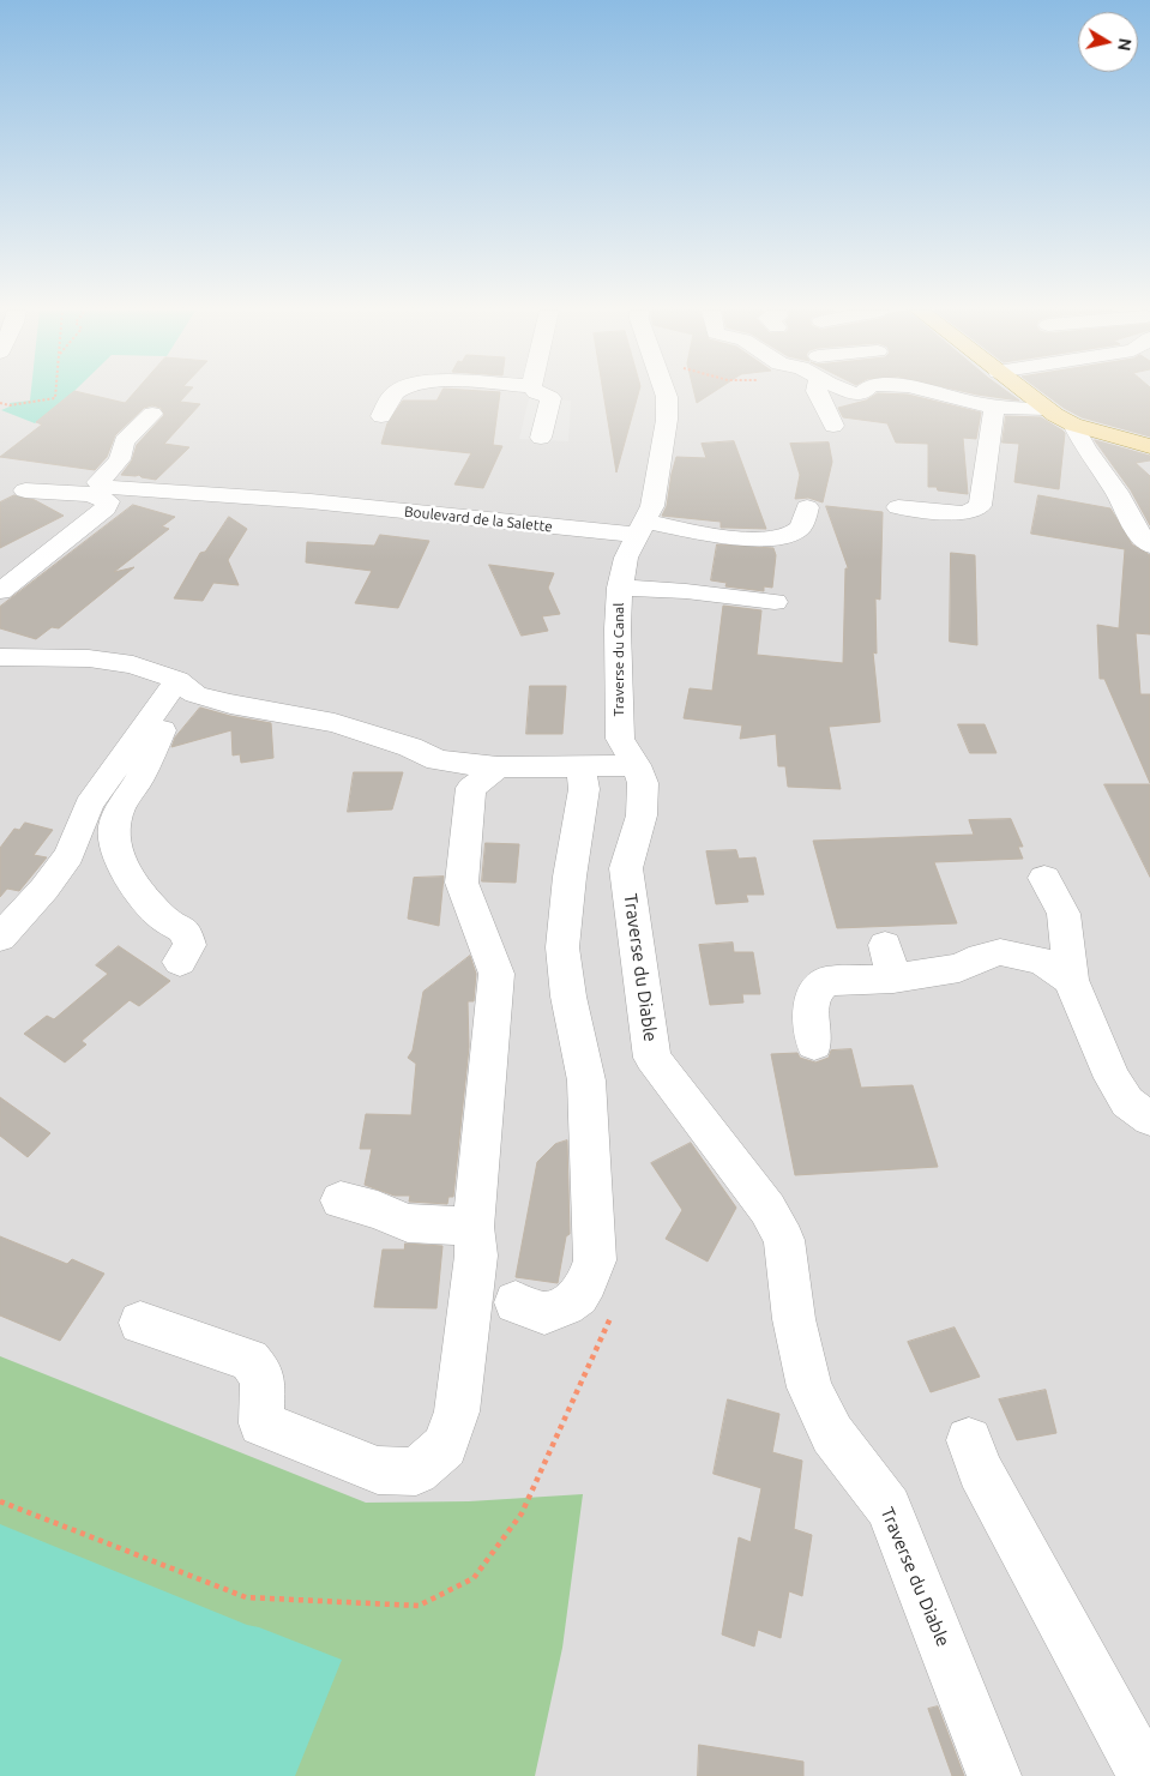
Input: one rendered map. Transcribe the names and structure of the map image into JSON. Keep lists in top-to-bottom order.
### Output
{
  "streets": {
    "street": ["Boulevard de la Salette", "Traverse du Canal", "Traverse du Diable"]
  },
  "crossings": [
    ["Boulevard de la Salette", "Traverse du Canal"],
    ["Traverse du Canal", "Traverse du Diable"]
  ],
  "north": "right"
}
